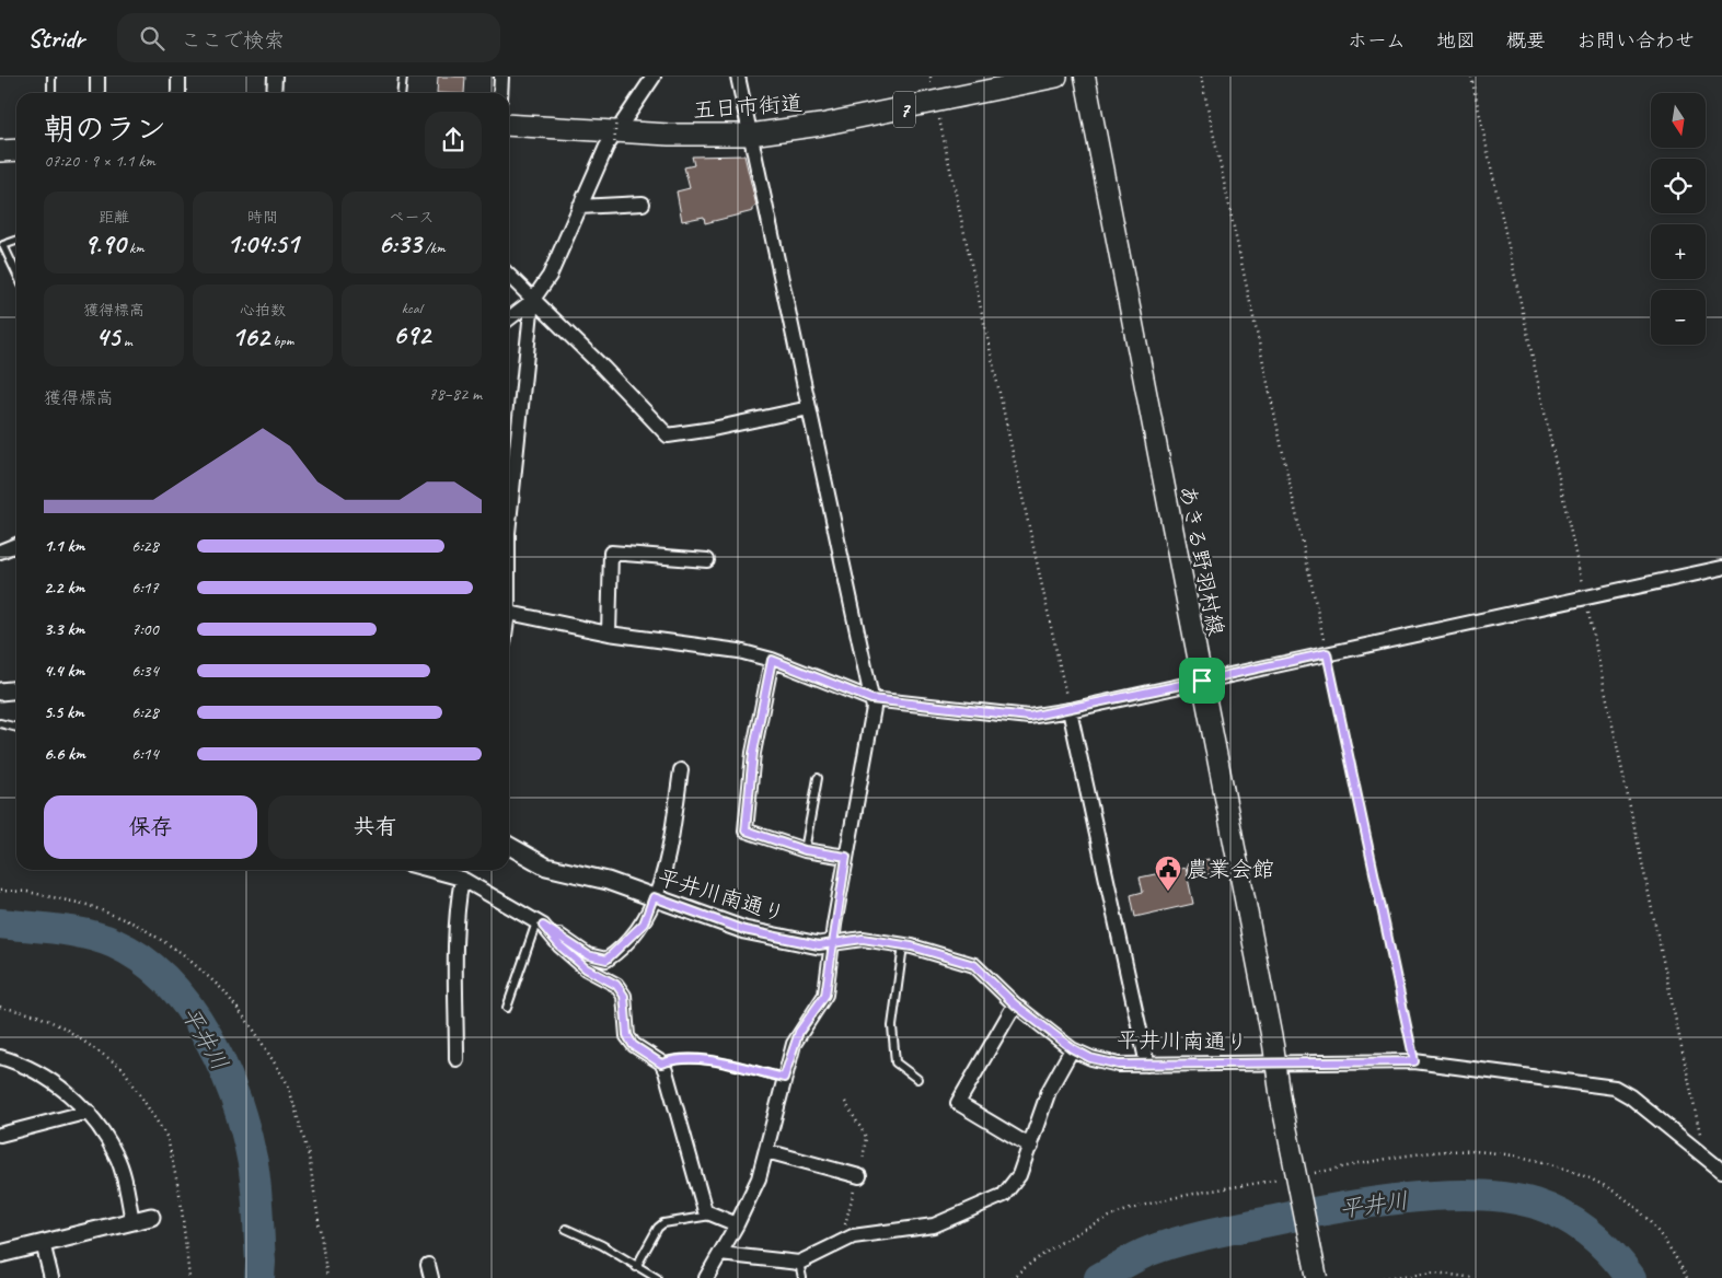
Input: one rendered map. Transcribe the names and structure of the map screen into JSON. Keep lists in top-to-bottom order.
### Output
{
  "streets": {
    "main road": ["五日市街道", "7", "あきる野羽村線"],
    "street": ["平井川南通り"]
  },
  "crossings": [
    ["あきる野羽村線", "平井川南通り"]
  ],
  "water": ["平井川"],
  "places": {
    "public building": ["農業会館"]
  },
  "north": "bottom",
  "page": {
    "header": "Stridr",
    "search": "ここで検索",
    "nav": [
      "ホーム",
      "地図",
      "概要",
      "お問い合わせ"
    ],
    "map_buttons": ["+", "−"],
    "heading": ["朝のラン", "07:20 · 9 × 1.1 km"],
    "stats": [
      ["距離", "9.90 km"],
      ["時間", "1:04:51"],
      ["ペース", "6:33 /km"],
      ["獲得標高", "45 m"],
      ["心拍数", "162 bpm"],
      ["kcal", "692"]
    ],
    "chart": ["獲得標高", "78–82 m"],
    "list": [
      {
        "name": "1.1 km",
        "note": "6:28"
      },
      {
        "name": "2.2 km",
        "note": "6:17"
      },
      {
        "name": "3.3 km",
        "note": "7:00"
      },
      {
        "name": "4.4 km",
        "note": "6:34"
      },
      {
        "name": "5.5 km",
        "note": "6:28"
      },
      {
        "name": "6.6 km",
        "note": "6:14"
      }
    ],
    "buttons": ["保存", "共有"]
  }
}
